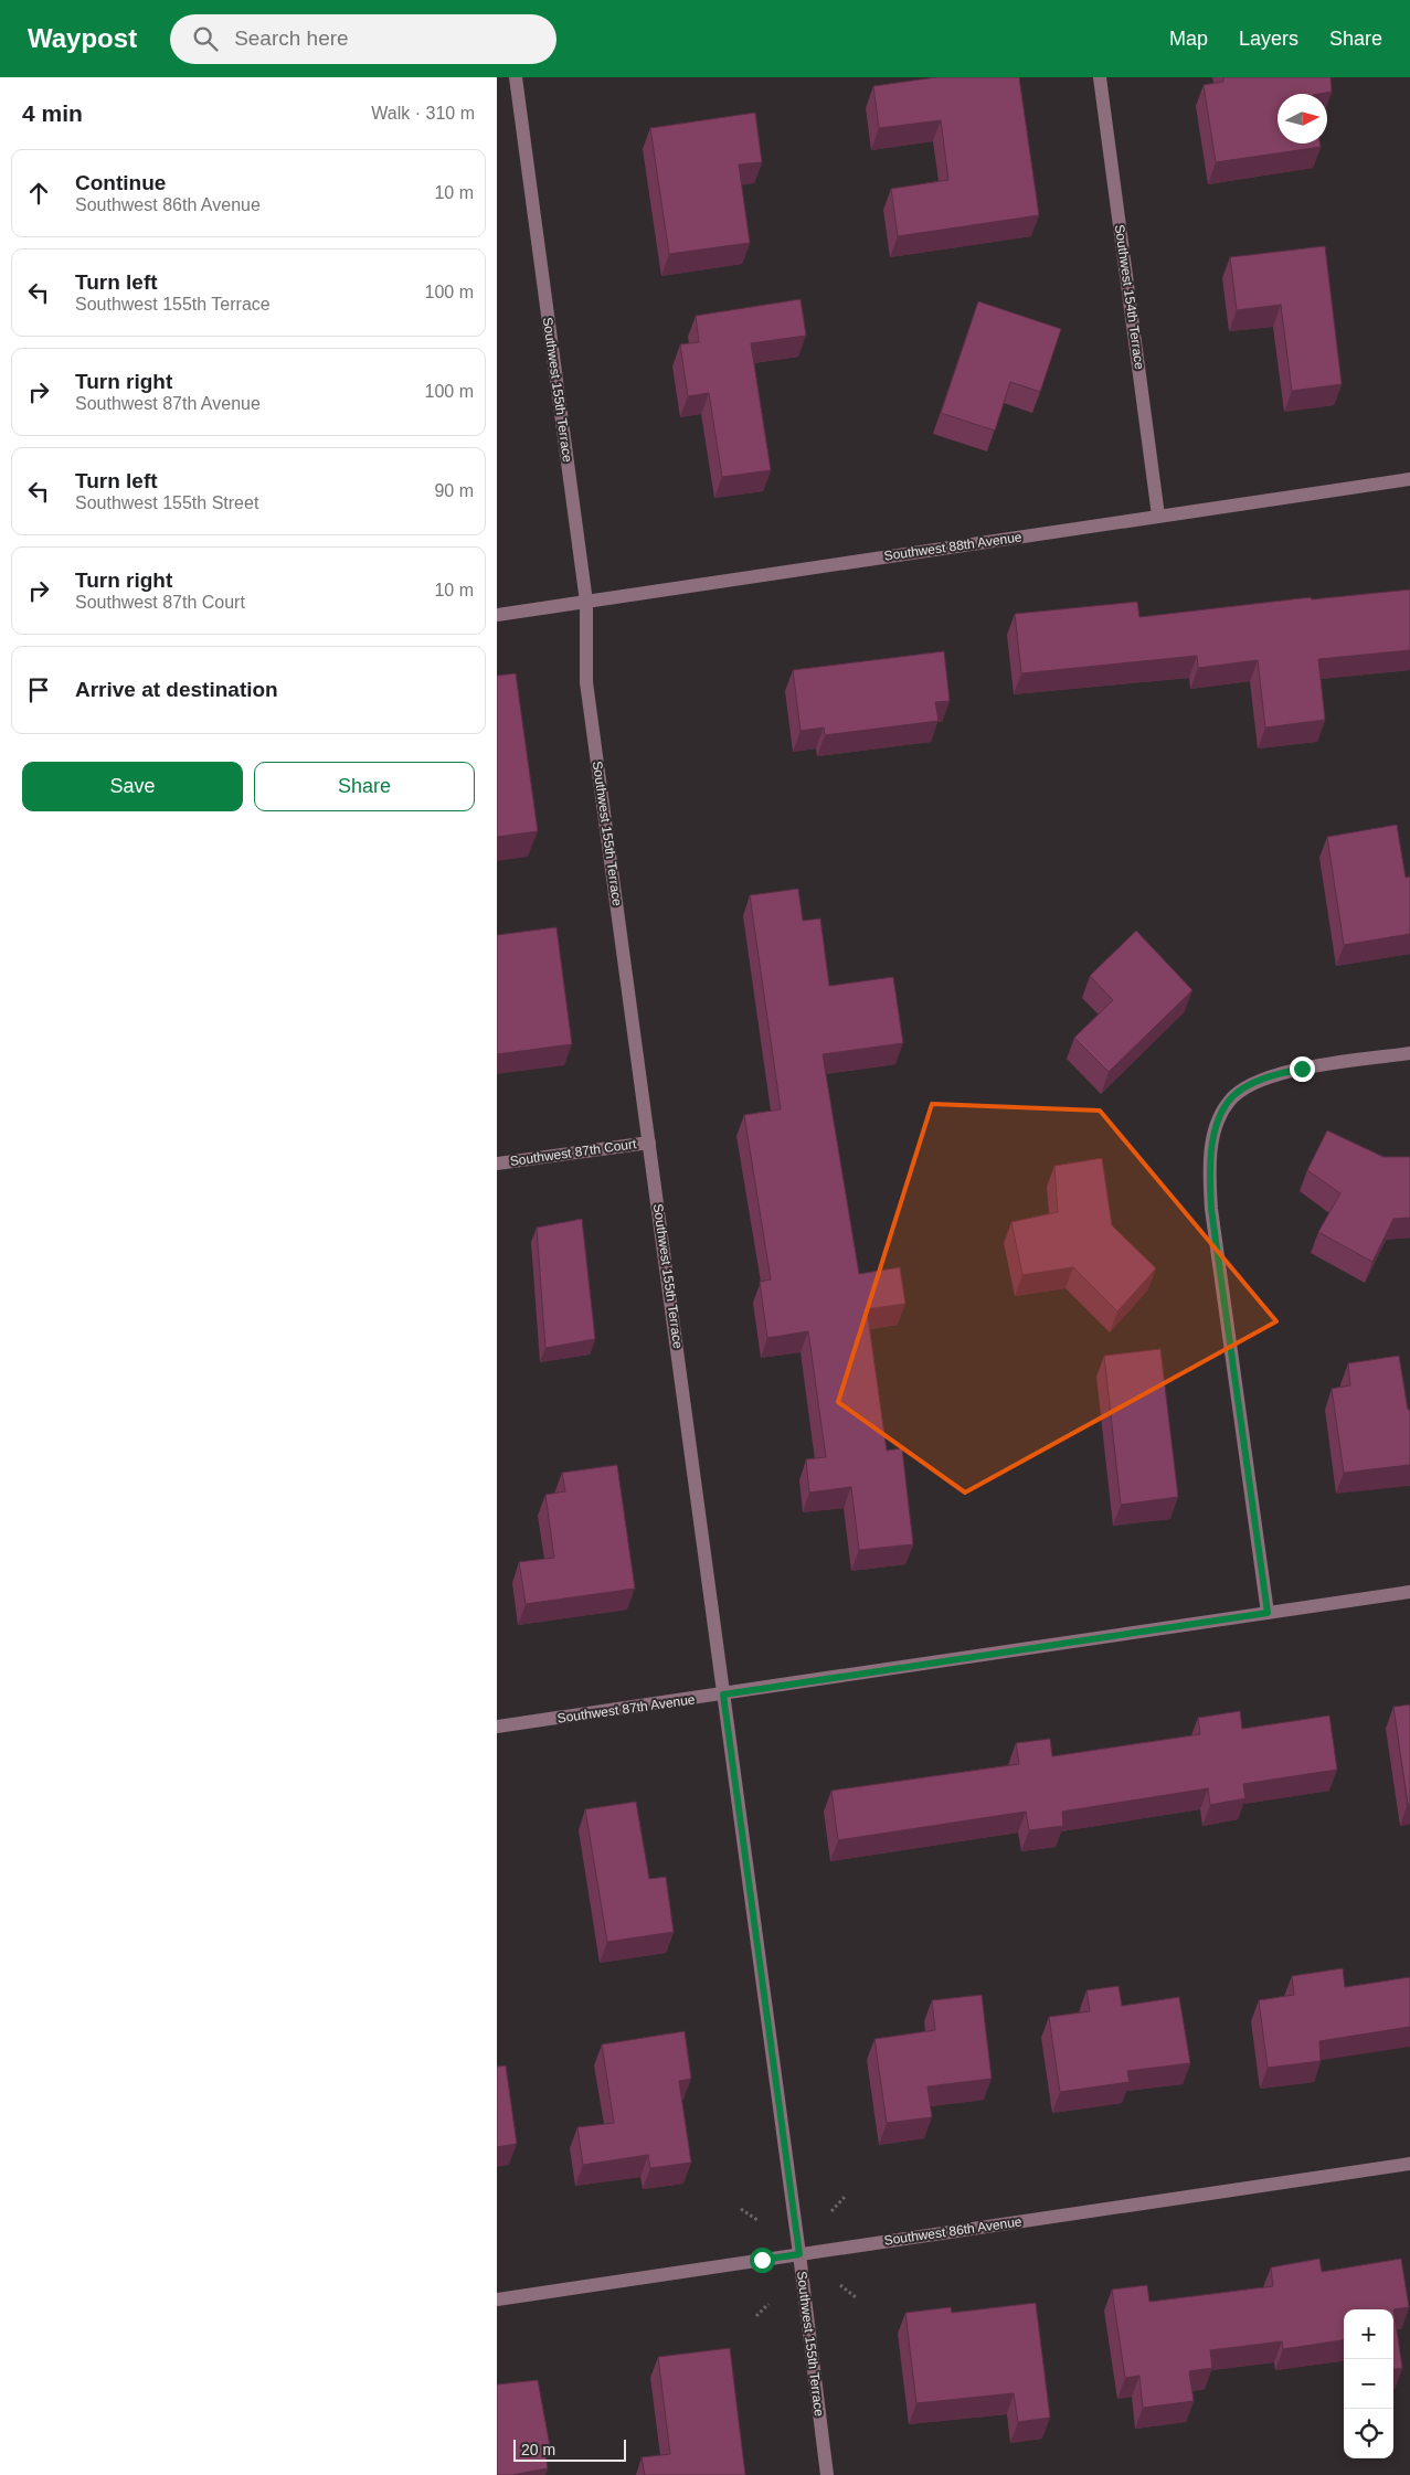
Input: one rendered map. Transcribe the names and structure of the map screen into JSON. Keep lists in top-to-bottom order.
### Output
{
  "streets": {
    "street": [
      "Southwest 154th Terrace",
      "Southwest 155th Terrace",
      "Southwest 88th Avenue",
      "Southwest 87th Court",
      "Southwest 87th Avenue",
      "Southwest 86th Avenue"
    ]
  },
  "crossings": [
    ["Southwest 154th Terrace", "Southwest 88th Avenue"],
    ["Southwest 155th Terrace", "Southwest 88th Avenue"],
    ["Southwest 155th Terrace", "Southwest 87th Court"],
    ["Southwest 155th Terrace", "Southwest 87th Avenue"],
    ["Southwest 155th Terrace", "Southwest 86th Avenue"]
  ],
  "scale_bar": "20 m",
  "north": "right",
  "page": {
    "header": "Waypost",
    "search": "Search here",
    "nav": ["Map", "Layers", "Share"],
    "heading": ["4 min", "Walk · 310 m"],
    "list": [
      ["Continue", "Southwest 86th Avenue", "10 m"],
      ["Turn left", "Southwest 155th Terrace", "100 m"],
      ["Turn right", "Southwest 87th Avenue", "100 m"],
      ["Turn left", "Southwest 155th Street", "90 m"],
      ["Turn right", "Southwest 87th Court", "10 m"],
      "Arrive at destination"
    ],
    "buttons": ["Save", "Share"],
    "map_buttons": ["+", "−"],
    "scale": "20 m"
  }
}
